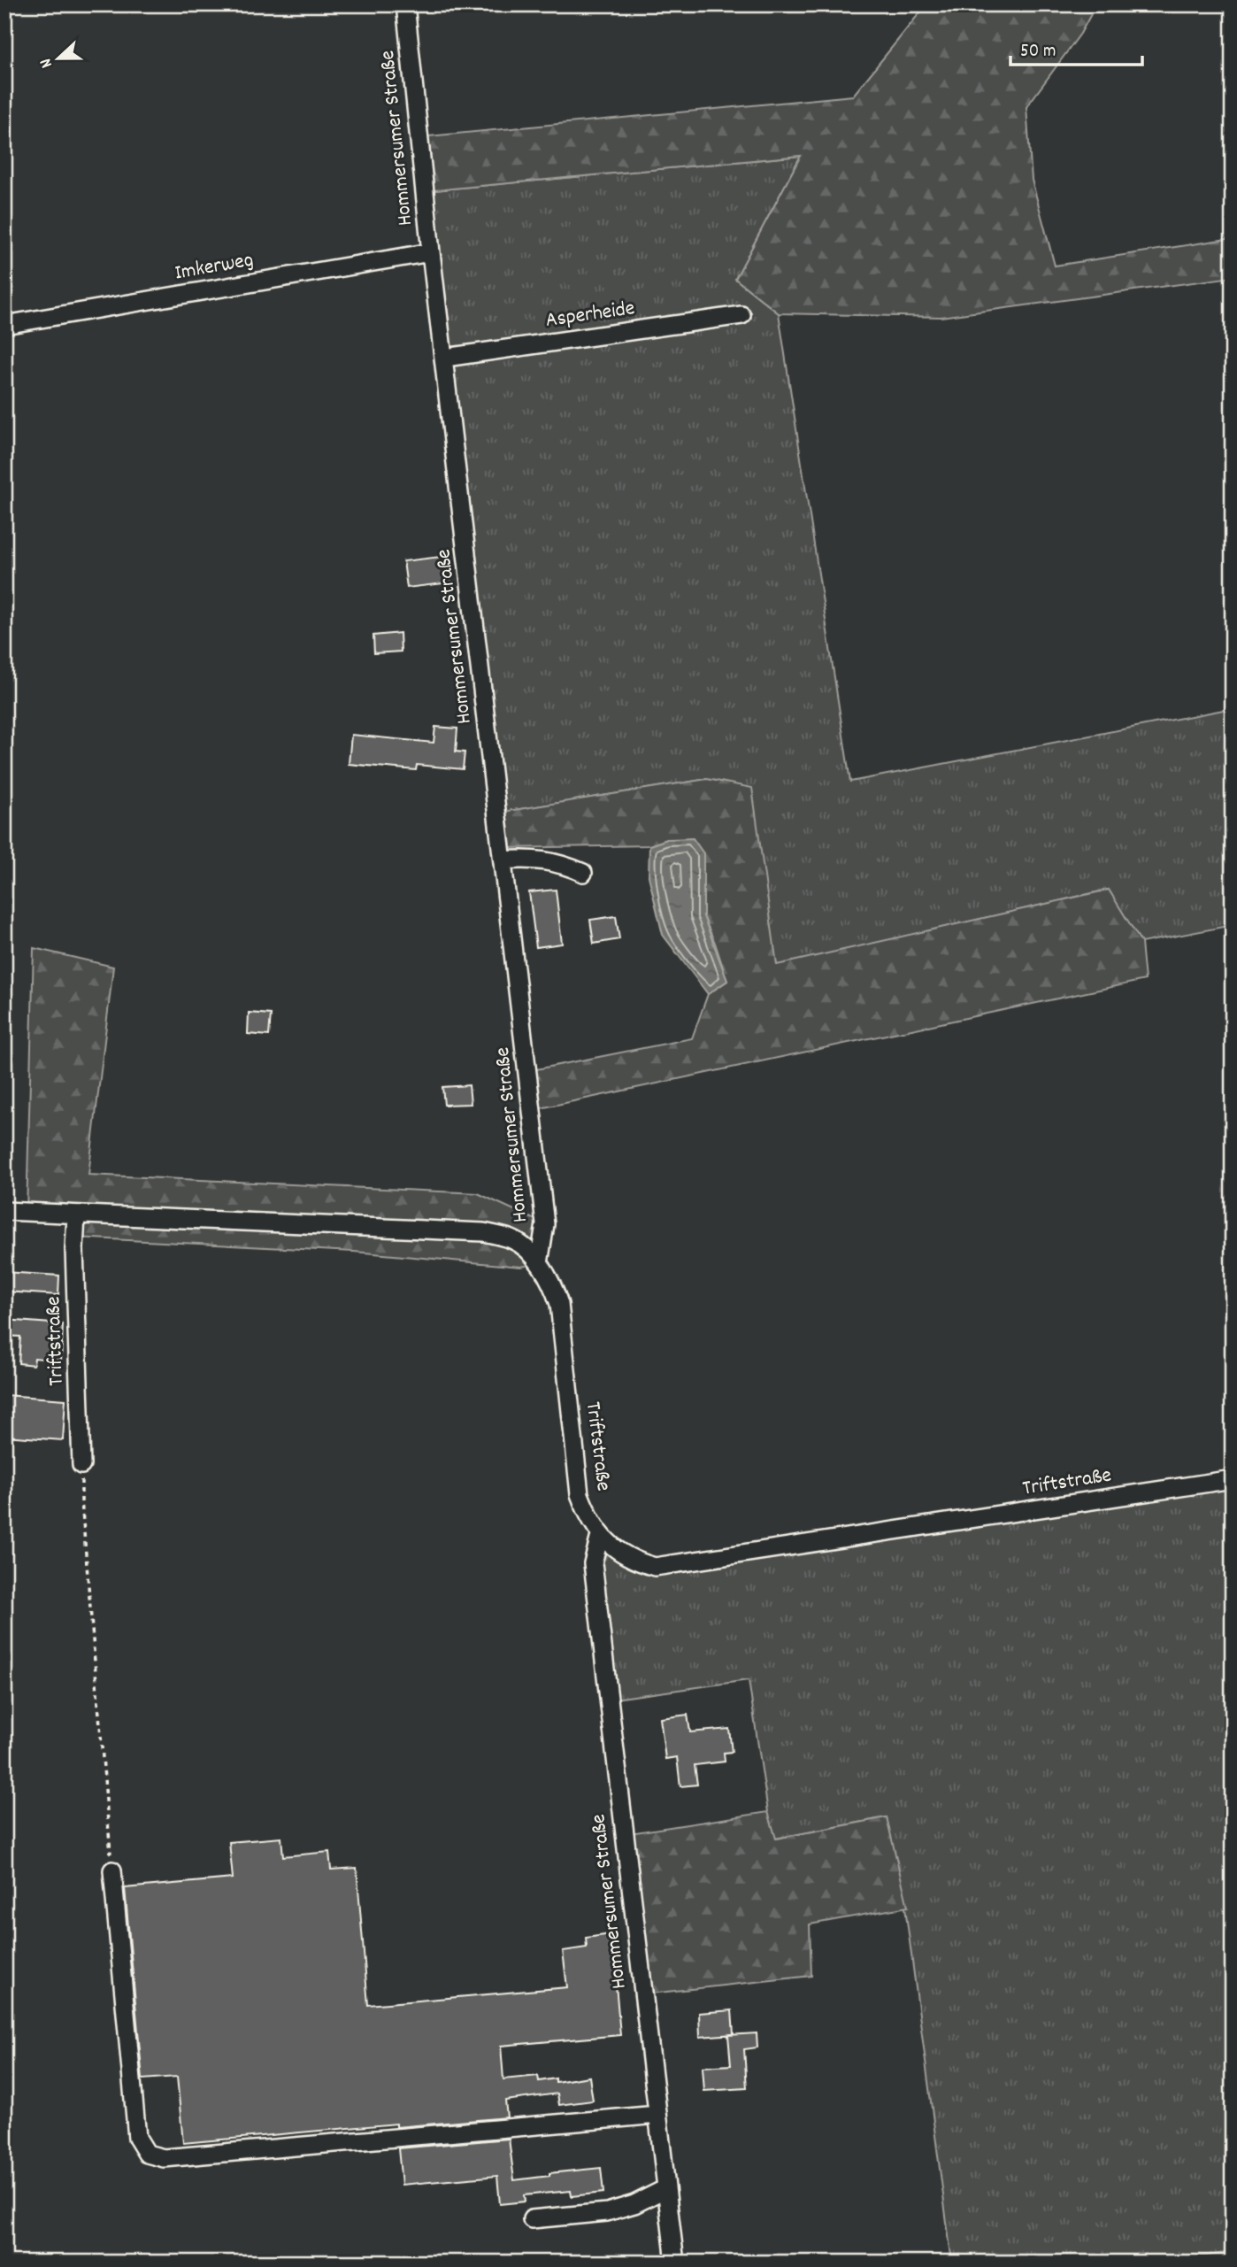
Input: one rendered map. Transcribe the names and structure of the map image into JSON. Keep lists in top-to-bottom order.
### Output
{
  "streets": {
    "street": [
      "Hommersumer Straße",
      "Imkerweg",
      "Asperheide",
      "Triftstraße"
    ]
  },
  "crossings": [
    ["Hommersumer Straße", "Imkerweg"],
    ["Hommersumer Straße", "Asperheide"],
    ["Hommersumer Straße", "Triftstraße"]
  ],
  "scale_bar": "50 m",
  "north": "left"
}
